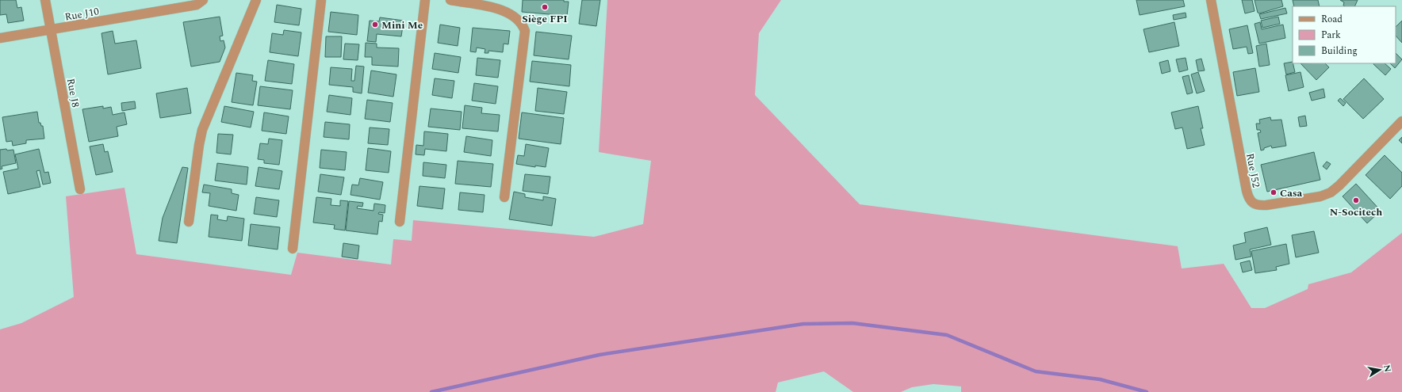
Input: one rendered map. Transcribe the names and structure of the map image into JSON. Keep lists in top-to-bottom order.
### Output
{
  "streets": {
    "street": ["Rue J10", "Rue J8", "Rue J52"]
  },
  "crossings": [
    ["Rue J10", "Rue J8"]
  ],
  "places": [
    "Siège FPI",
    "Mini Me",
    "Casa",
    "N-Socitech"
  ],
  "legend": ["Road", "Park", "Building"],
  "north": "right"
}
